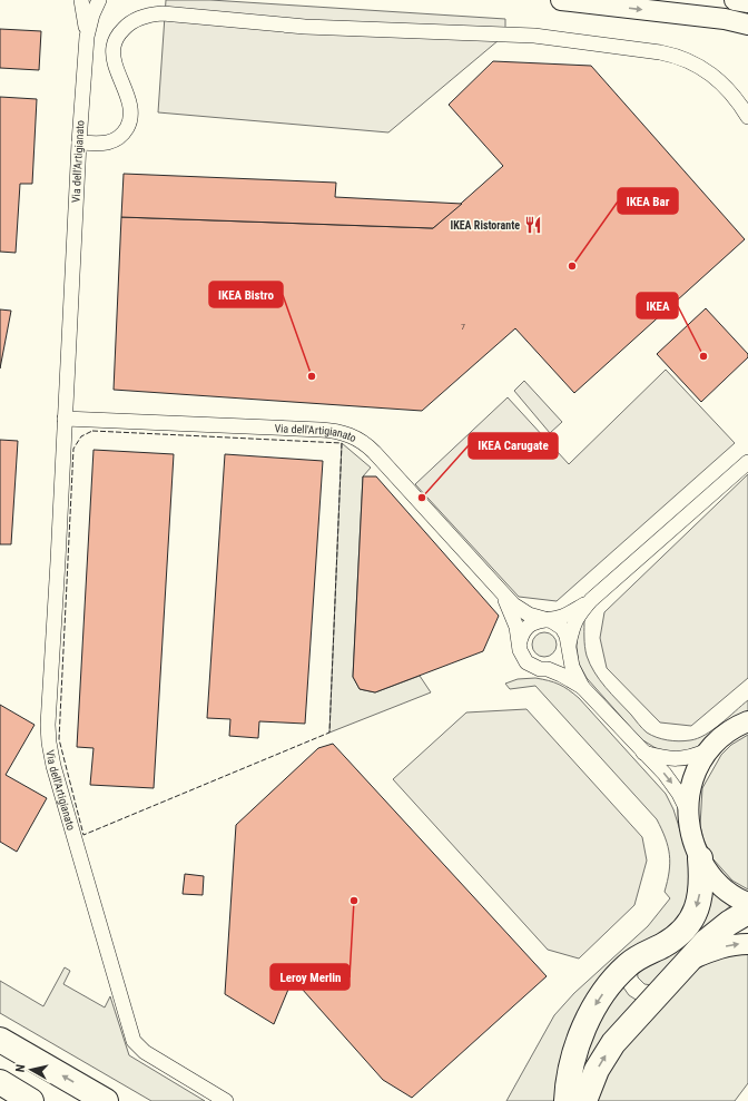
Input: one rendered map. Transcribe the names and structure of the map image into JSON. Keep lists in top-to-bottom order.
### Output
{
  "streets": {
    "street": ["Via dell'Artigianato"]
  },
  "places": {
    "restaurant": ["IKEA Ristorante"],
    "other": [
      "IKEA Bar",
      "IKEA",
      "IKEA Bistro",
      "IKEA Carugate",
      "Leroy Merlin"
    ]
  },
  "house_numbers": ["7"],
  "north": "left"
}
